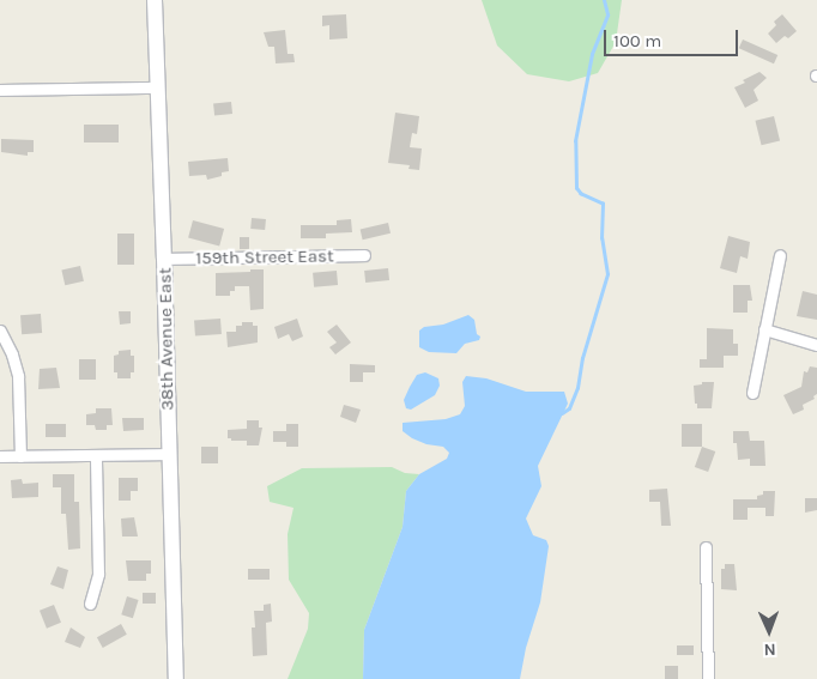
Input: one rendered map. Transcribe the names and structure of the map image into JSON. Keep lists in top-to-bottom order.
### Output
{
  "streets": {
    "street": ["159th Street East", "38th Avenue East"]
  },
  "crossings": [
    ["159th Street East", "38th Avenue East"]
  ],
  "scale_bar": "100 m",
  "north": "bottom"
}
